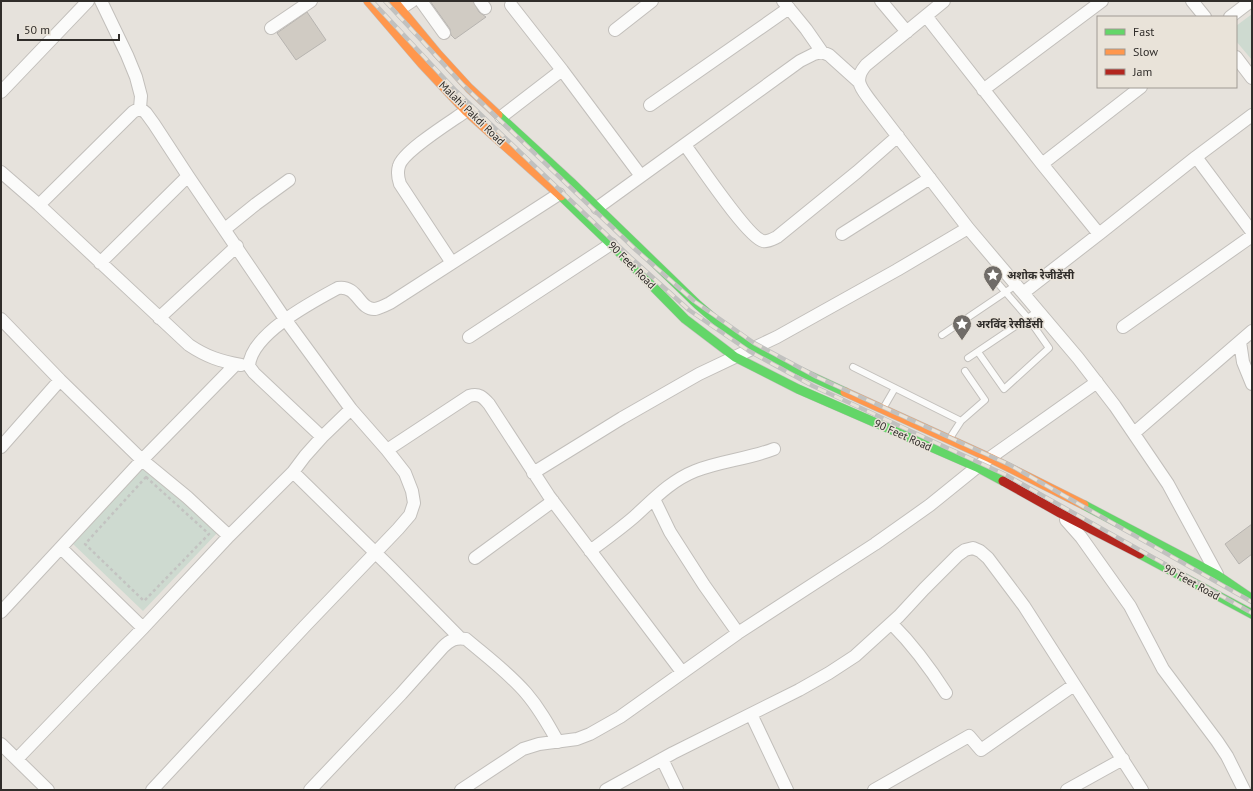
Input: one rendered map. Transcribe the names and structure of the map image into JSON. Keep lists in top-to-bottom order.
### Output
{
  "streets": {
    "main road": ["Malahi Pakdi Road", "90 Feet Road"]
  },
  "crossings": [
    ["Malahi Pakdi Road", "90 Feet Road"]
  ],
  "places": {
    "place": ["अशोक रेजीडेंसी", "अरविंद रेसीडेंसी"]
  },
  "legend": ["Fast", "Slow", "Jam"],
  "scale_bar": "50 m"
}
